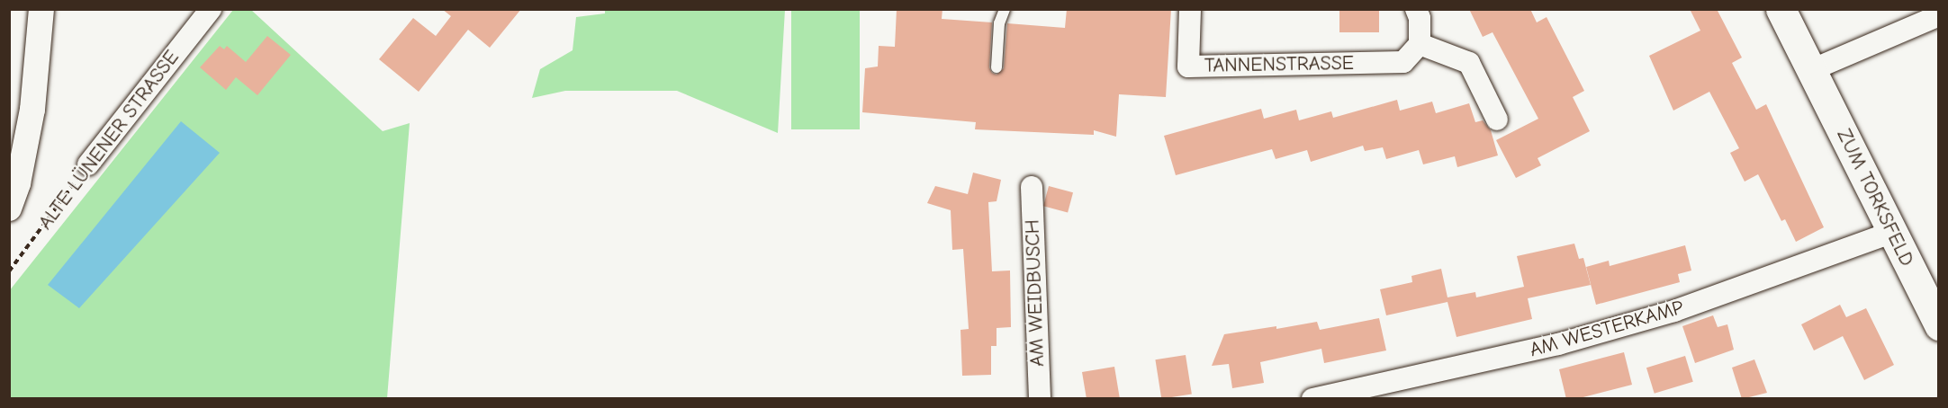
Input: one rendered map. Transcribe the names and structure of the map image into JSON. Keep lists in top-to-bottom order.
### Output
{
  "streets": {
    "main road": ["ZUM TORKSFELD"],
    "street": [
      "TANNENSTRASSE",
      "ALTE LÜNENER STRASSE",
      "AM WEIDBUSCH",
      "AM WESTERKAMP"
    ]
  },
  "crossings": [
    ["ZUM TORKSFELD", "AM WESTERKAMP"]
  ]
}
